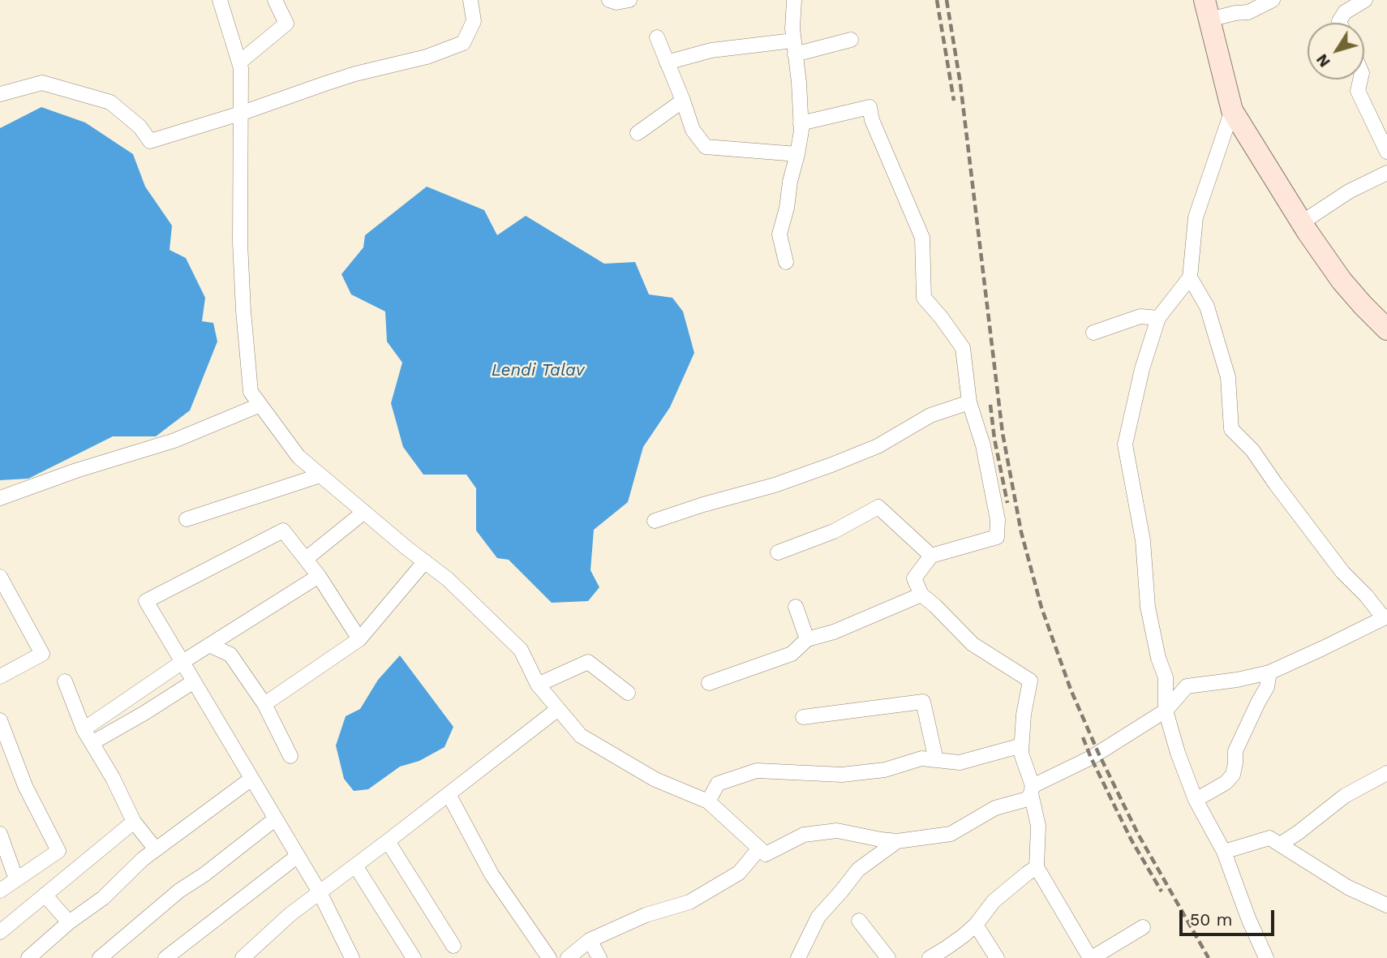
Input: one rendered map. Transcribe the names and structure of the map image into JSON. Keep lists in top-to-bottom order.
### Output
{
  "water": ["Lendi Talav"],
  "scale_bar": "50 m",
  "north": "bottom left"
}
